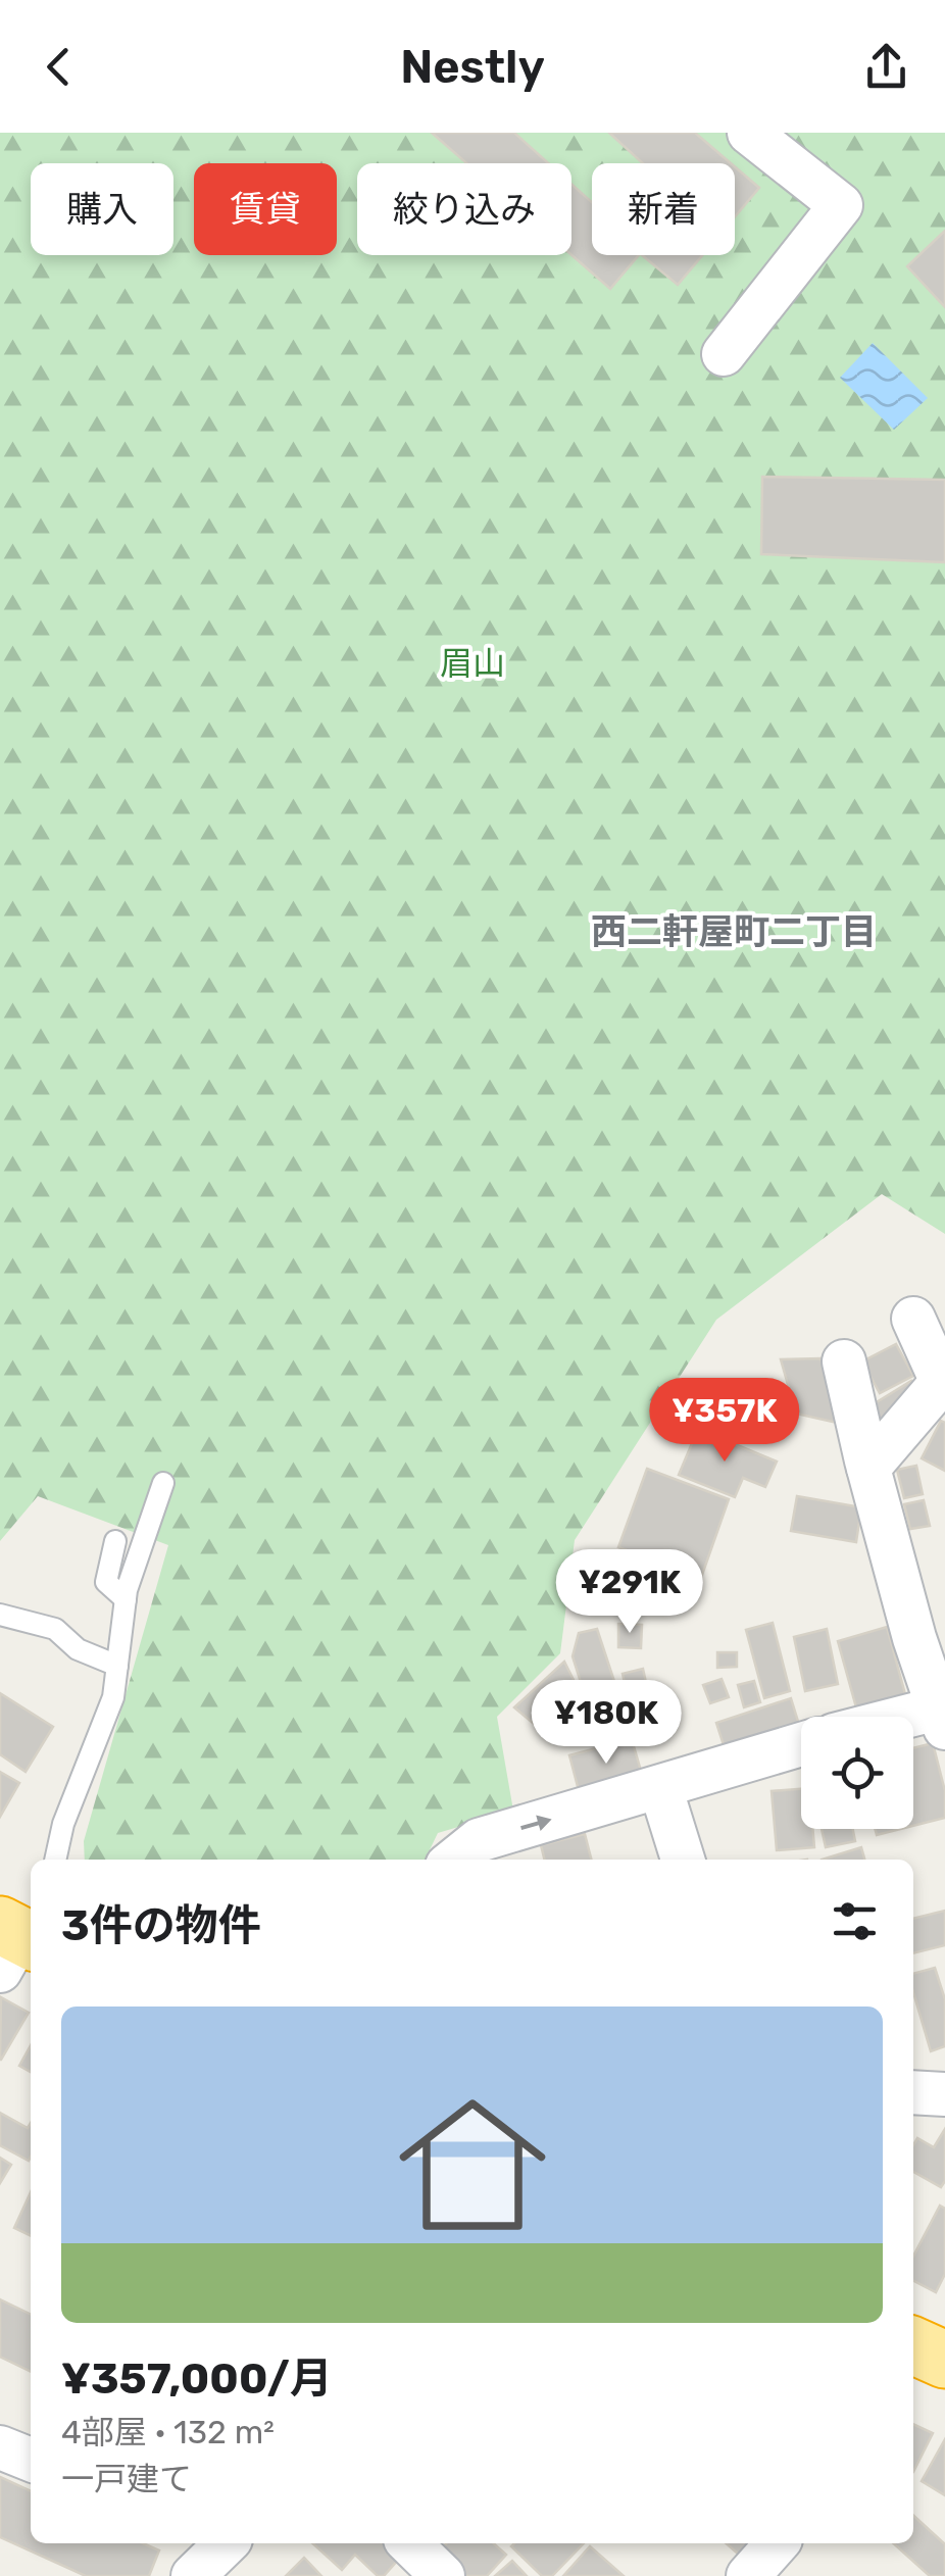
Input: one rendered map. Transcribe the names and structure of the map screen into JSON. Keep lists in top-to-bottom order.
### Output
{
  "districts": ["西二軒屋町二丁目"],
  "parks": ["眉山"],
  "page": {
    "header": "Nestly",
    "chip": [
      "購入",
      "賃貸",
      "絞り込み",
      "新着"
    ],
    "price": ["¥357K", "¥291K", "¥180K"],
    "heading": "3件の物件",
    "list": [
      {
        "name": "¥357,000/月",
        "note": "4部屋 · 132 m² · 一戸建て"
      }
    ]
  }
}
